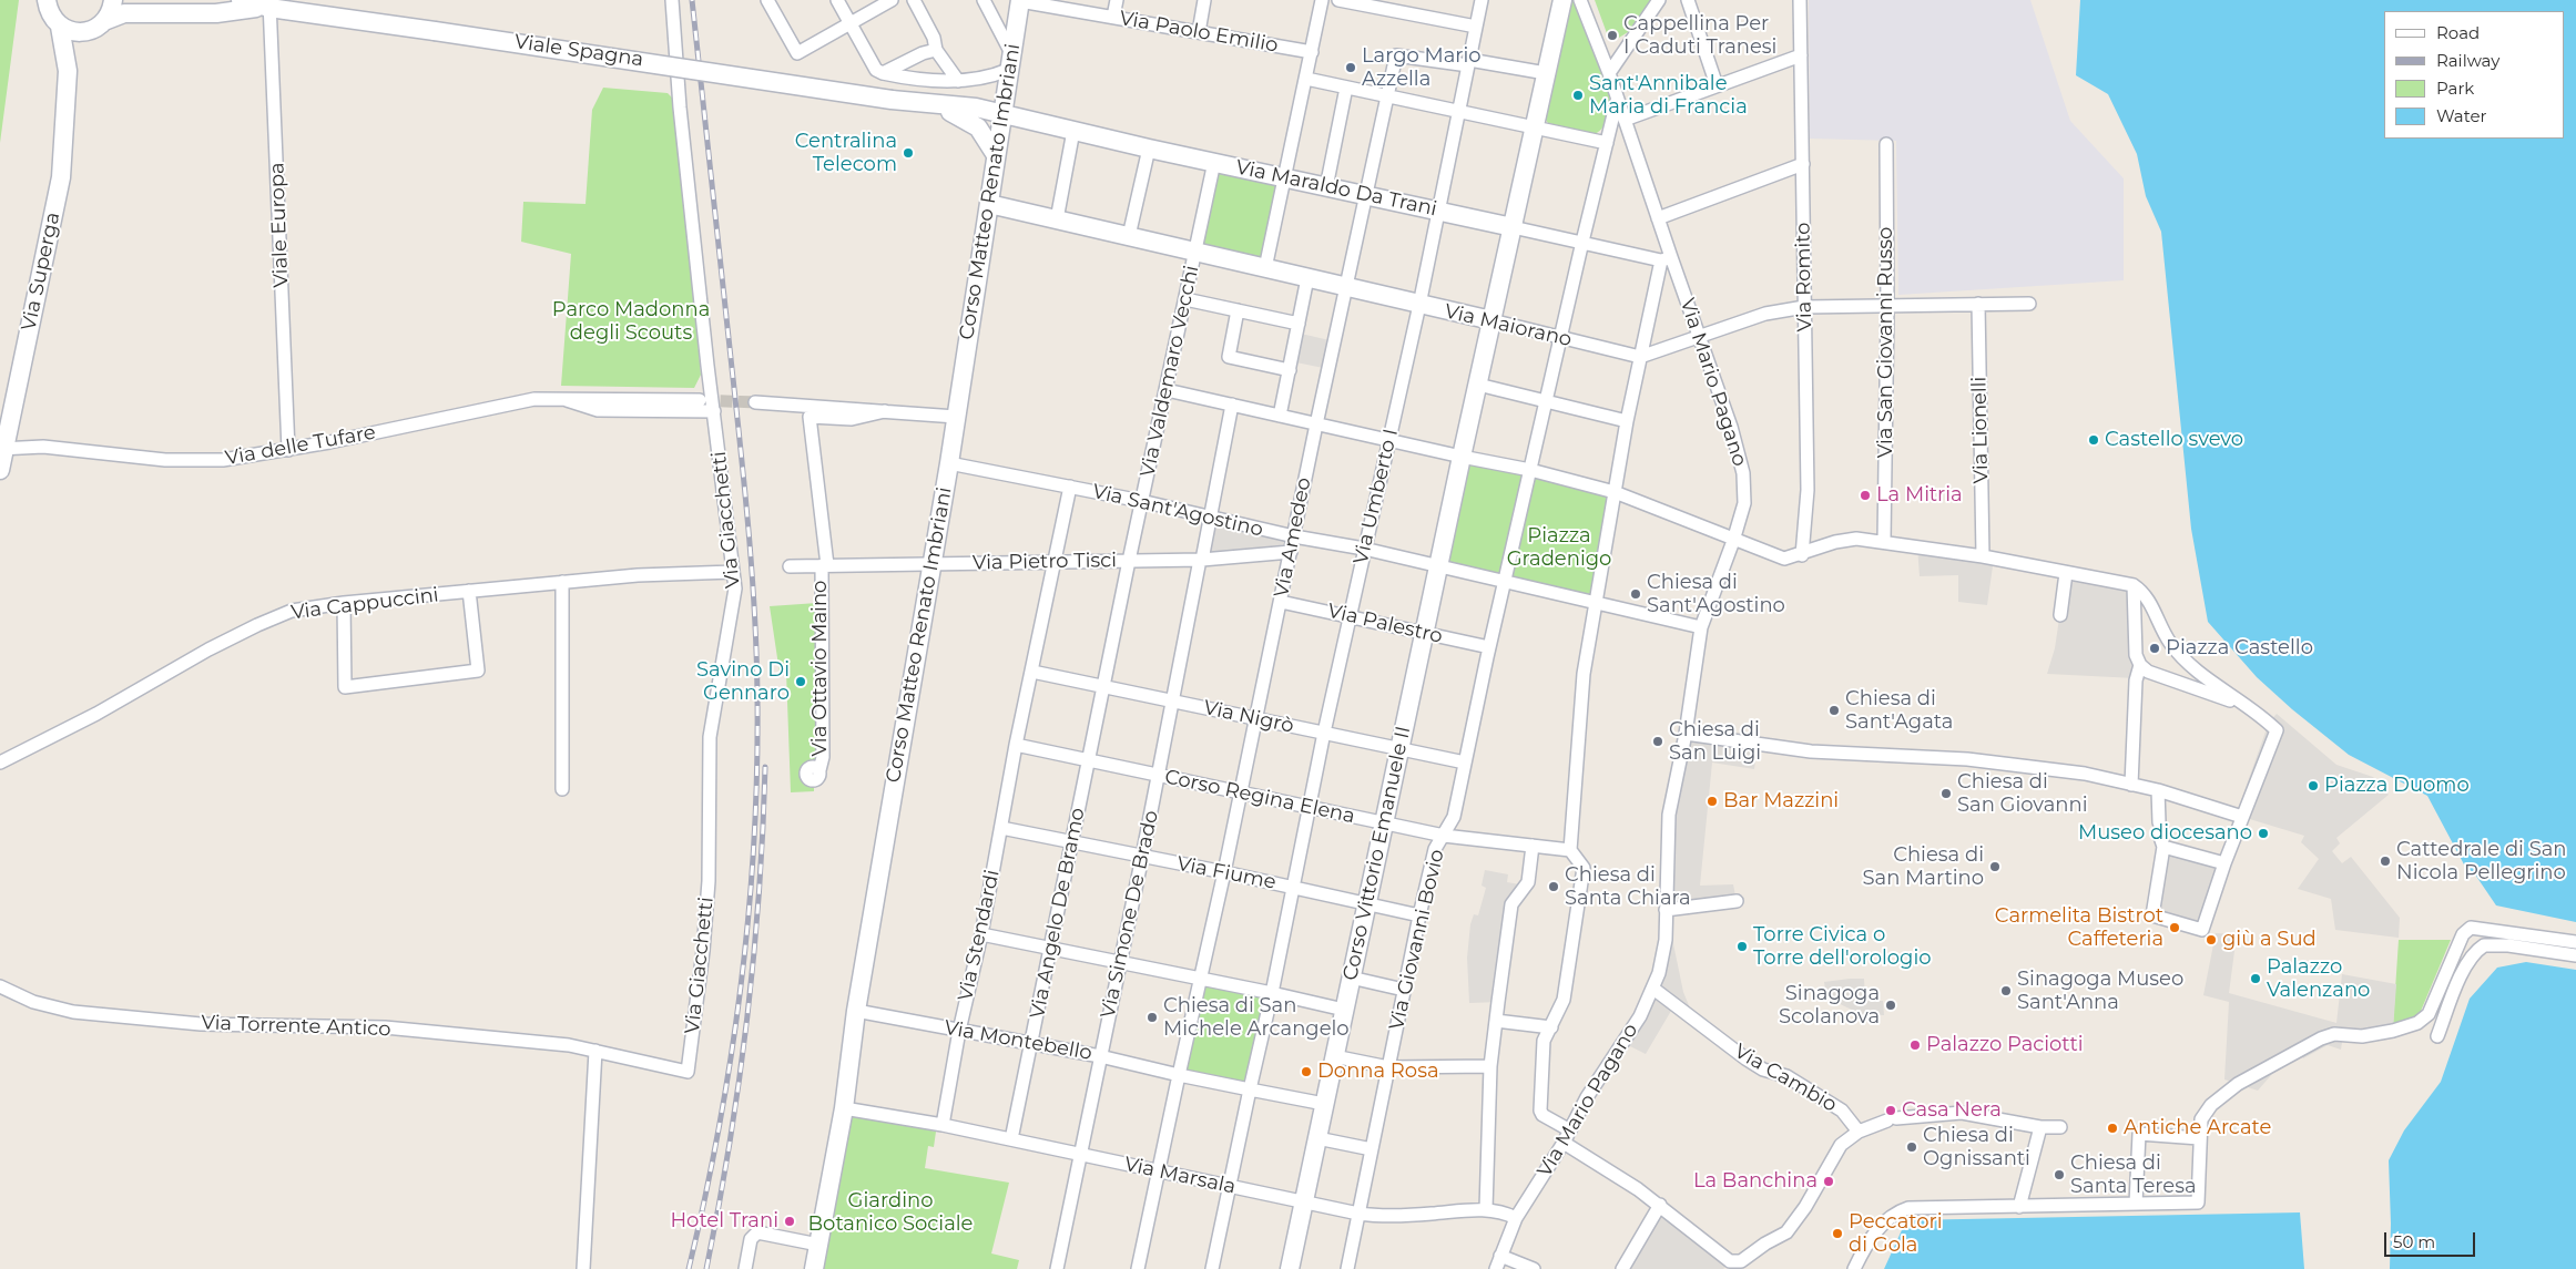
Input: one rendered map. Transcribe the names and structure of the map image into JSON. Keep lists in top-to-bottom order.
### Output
{
  "streets": {
    "street": [
      "Via Paolo Emilio",
      "Viale Spagna",
      "Via Maraldo Da Trani",
      "Corso Matteo Renato Imbriani",
      "Viale Europa",
      "Via Superga",
      "Via Romito",
      "Via Maiorano",
      "Via San Giovanni Russo",
      "Via Valdemaro Vecchi",
      "Via Mario Pagano",
      "Via Lionelli",
      "Via delle Tufare",
      "Via Umberto I",
      "Via Sant'Agostino",
      "Via Giacchetti",
      "Via Amedeo",
      "Via Pietro Tisci",
      "Via Cappuccini",
      "Via Palestro",
      "Via Ottavio Maino",
      "Via Nigrò",
      "Corso Regina Elena",
      "Corso Vittorio Emanuele II",
      "Via Fiume",
      "Via Angelo De Bramo",
      "Via Simone De Brado",
      "Via Stendardi",
      "Via Giovanni Bovio",
      "Via Torrente Antico",
      "Via Montebello",
      "Via Cambio",
      "Via Marsala"
    ]
  },
  "crossings": [
    ["Via Paolo Emilio", "Corso Matteo Renato Imbriani"],
    ["Viale Spagna", "Via Maraldo Da Trani"],
    ["Viale Spagna", "Corso Matteo Renato Imbriani"],
    ["Viale Spagna", "Viale Europa"],
    ["Viale Spagna", "Via Superga"],
    ["Via Maraldo Da Trani", "Corso Matteo Renato Imbriani"],
    ["Via Maraldo Da Trani", "Via Valdemaro Vecchi"],
    ["Via Maraldo Da Trani", "Via Mario Pagano"],
    ["Via Maraldo Da Trani", "Via Umberto I"],
    ["Via Maraldo Da Trani", "Via Amedeo"],
    ["Corso Matteo Renato Imbriani", "Via Maiorano"],
    ["Corso Matteo Renato Imbriani", "Via Sant'Agostino"],
    ["Corso Matteo Renato Imbriani", "Via Pietro Tisci"],
    ["Corso Matteo Renato Imbriani", "Via Montebello"],
    ["Corso Matteo Renato Imbriani", "Via Marsala"],
    ["Viale Europa", "Via delle Tufare"],
    ["Via Superga", "Via delle Tufare"],
    ["Via Maiorano", "Via Valdemaro Vecchi"],
    ["Via Maiorano", "Via Umberto I"],
    ["Via Maiorano", "Via Amedeo"],
    ["Via Valdemaro Vecchi", "Via Sant'Agostino"],
    ["Via Valdemaro Vecchi", "Via Pietro Tisci"],
    ["Via Valdemaro Vecchi", "Via Nigrò"],
    ["Via Valdemaro Vecchi", "Via Angelo De Bramo"],
    ["Via Mario Pagano", "Via Cambio"],
    ["Via Mario Pagano", "Via Marsala"],
    ["Via delle Tufare", "Via Giacchetti"],
    ["Via Umberto I", "Via Sant'Agostino"],
    ["Via Umberto I", "Via Palestro"],
    ["Via Umberto I", "Via Nigrò"],
    ["Via Umberto I", "Corso Regina Elena"],
    ["Via Umberto I", "Via Fiume"],
    ["Via Umberto I", "Via Montebello"],
    ["Via Sant'Agostino", "Via Amedeo"],
    ["Via Sant'Agostino", "Corso Vittorio Emanuele II"],
    ["Via Sant'Agostino", "Via Simone De Brado"],
    ["Via Sant'Agostino", "Via Stendardi"],
    ["Via Giacchetti", "Via Cappuccini"],
    ["Via Giacchetti", "Via Torrente Antico"],
    ["Via Amedeo", "Via Pietro Tisci"],
    ["Via Amedeo", "Via Palestro"],
    ["Via Amedeo", "Via Nigrò"],
    ["Via Amedeo", "Corso Regina Elena"],
    ["Via Amedeo", "Via Fiume"],
    ["Via Amedeo", "Via Montebello"],
    ["Via Pietro Tisci", "Via Ottavio Maino"],
    ["Via Pietro Tisci", "Via Simone De Brado"],
    ["Via Pietro Tisci", "Via Stendardi"],
    ["Via Palestro", "Corso Vittorio Emanuele II"],
    ["Via Palestro", "Via Giovanni Bovio"],
    ["Via Nigrò", "Corso Vittorio Emanuele II"],
    ["Via Nigrò", "Via Angelo De Bramo"],
    ["Via Nigrò", "Via Simone De Brado"],
    ["Via Nigrò", "Via Stendardi"],
    ["Via Nigrò", "Via Giovanni Bovio"],
    ["Corso Regina Elena", "Corso Vittorio Emanuele II"],
    ["Corso Regina Elena", "Via Angelo De Bramo"],
    ["Corso Regina Elena", "Via Simone De Brado"],
    ["Corso Regina Elena", "Via Stendardi"],
    ["Corso Regina Elena", "Via Giovanni Bovio"],
    ["Corso Vittorio Emanuele II", "Via Fiume"],
    ["Corso Vittorio Emanuele II", "Via Marsala"],
    ["Via Fiume", "Via Angelo De Bramo"],
    ["Via Fiume", "Via Simone De Brado"],
    ["Via Fiume", "Via Stendardi"],
    ["Via Fiume", "Via Giovanni Bovio"],
    ["Via Angelo De Bramo", "Via Montebello"],
    ["Via Angelo De Bramo", "Via Marsala"],
    ["Via Simone De Brado", "Via Montebello"],
    ["Via Simone De Brado", "Via Marsala"],
    ["Via Stendardi", "Via Montebello"],
    ["Via Stendardi", "Via Marsala"],
    ["Via Giovanni Bovio", "Via Marsala"]
  ],
  "parks": ["Parco Madonna degli Scouts", "Piazza Gradenigo", "Giardino Botanico Sociale"],
  "places": [
    "Cappellina Per I Caduti Tranesi",
    "Largo Mario Azzella",
    "Sant'Annibale Maria di Francia",
    "Centralina Telecom",
    "Castello svevo",
    "La Mitria",
    "Chiesa di Sant'Agostino",
    "Piazza Castello",
    "Savino Di Gennaro",
    "Chiesa di Sant'Agata",
    "Chiesa di San Luigi",
    "Piazza Duomo",
    "Chiesa di San Giovanni",
    "Bar Mazzini",
    "Museo diocesano",
    "Cattedrale di San Nicola Pellegrino",
    "Chiesa di San Martino",
    "Chiesa di Santa Chiara",
    "Carmelita Bistrot Caffeteria",
    "giù a Sud",
    "Torre Civica o Torre dell'orologio",
    "Palazzo Valenzano",
    "Sinagoga Museo Sant'Anna",
    "Sinagoga Scolanova",
    "Chiesa di San Michele Arcangelo",
    "Palazzo Paciotti",
    "Donna Rosa",
    "Casa Nera",
    "Antiche Arcate",
    "Chiesa di Ognissanti",
    "Chiesa di Santa Teresa",
    "La Banchina",
    "Hotel Trani",
    "Peccatori di Gola"
  ],
  "legend": [
    "Road",
    "Railway",
    "Park",
    "Water"
  ],
  "scale_bar": "50 m"
}
